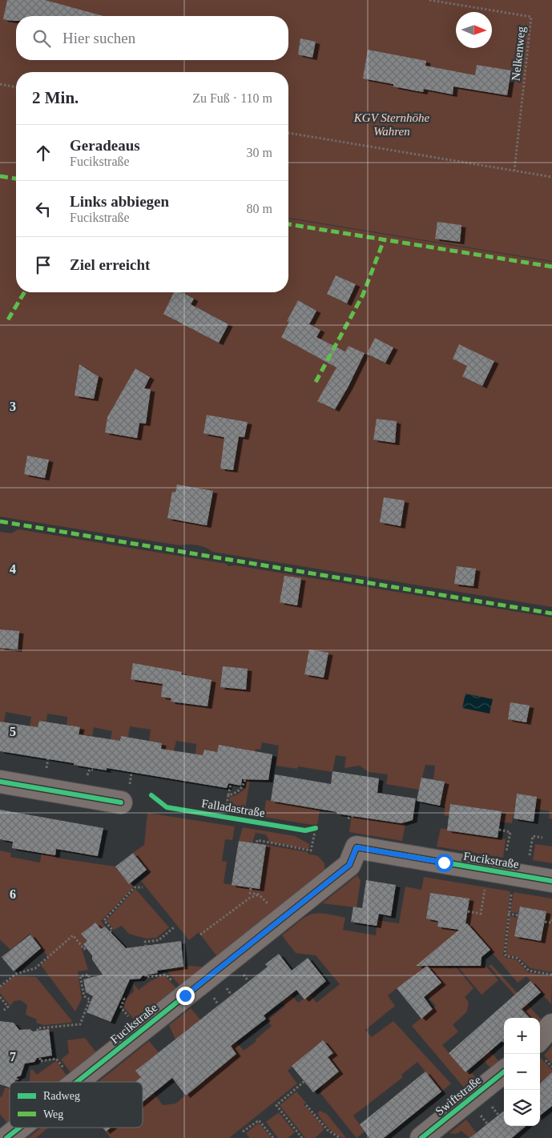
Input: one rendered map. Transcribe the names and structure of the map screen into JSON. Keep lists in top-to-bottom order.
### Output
{
  "streets": {
    "street": ["Fucikstraße", "Swiftstraße"],
    "path": ["Nelkenweg"],
    "cycle path": ["Falladastraße"]
  },
  "parks": ["KGV Sternhöhe Wahren"],
  "legend": ["Radweg", "Weg"],
  "north": "right",
  "page": {
    "search": "Hier suchen",
    "heading": ["2 Min.", "Zu Fuß · 110 m"],
    "list": [
      ["Geradeaus", "Fucikstraße", "30 m"],
      ["Links abbiegen", "Fucikstraße", "80 m"],
      "Ziel erreicht"
    ],
    "map_buttons": ["+", "−"]
  },
  "grid": {
    "rows": [
      "3",
      "4",
      "5",
      "6",
      "7"
    ]
  }
}
